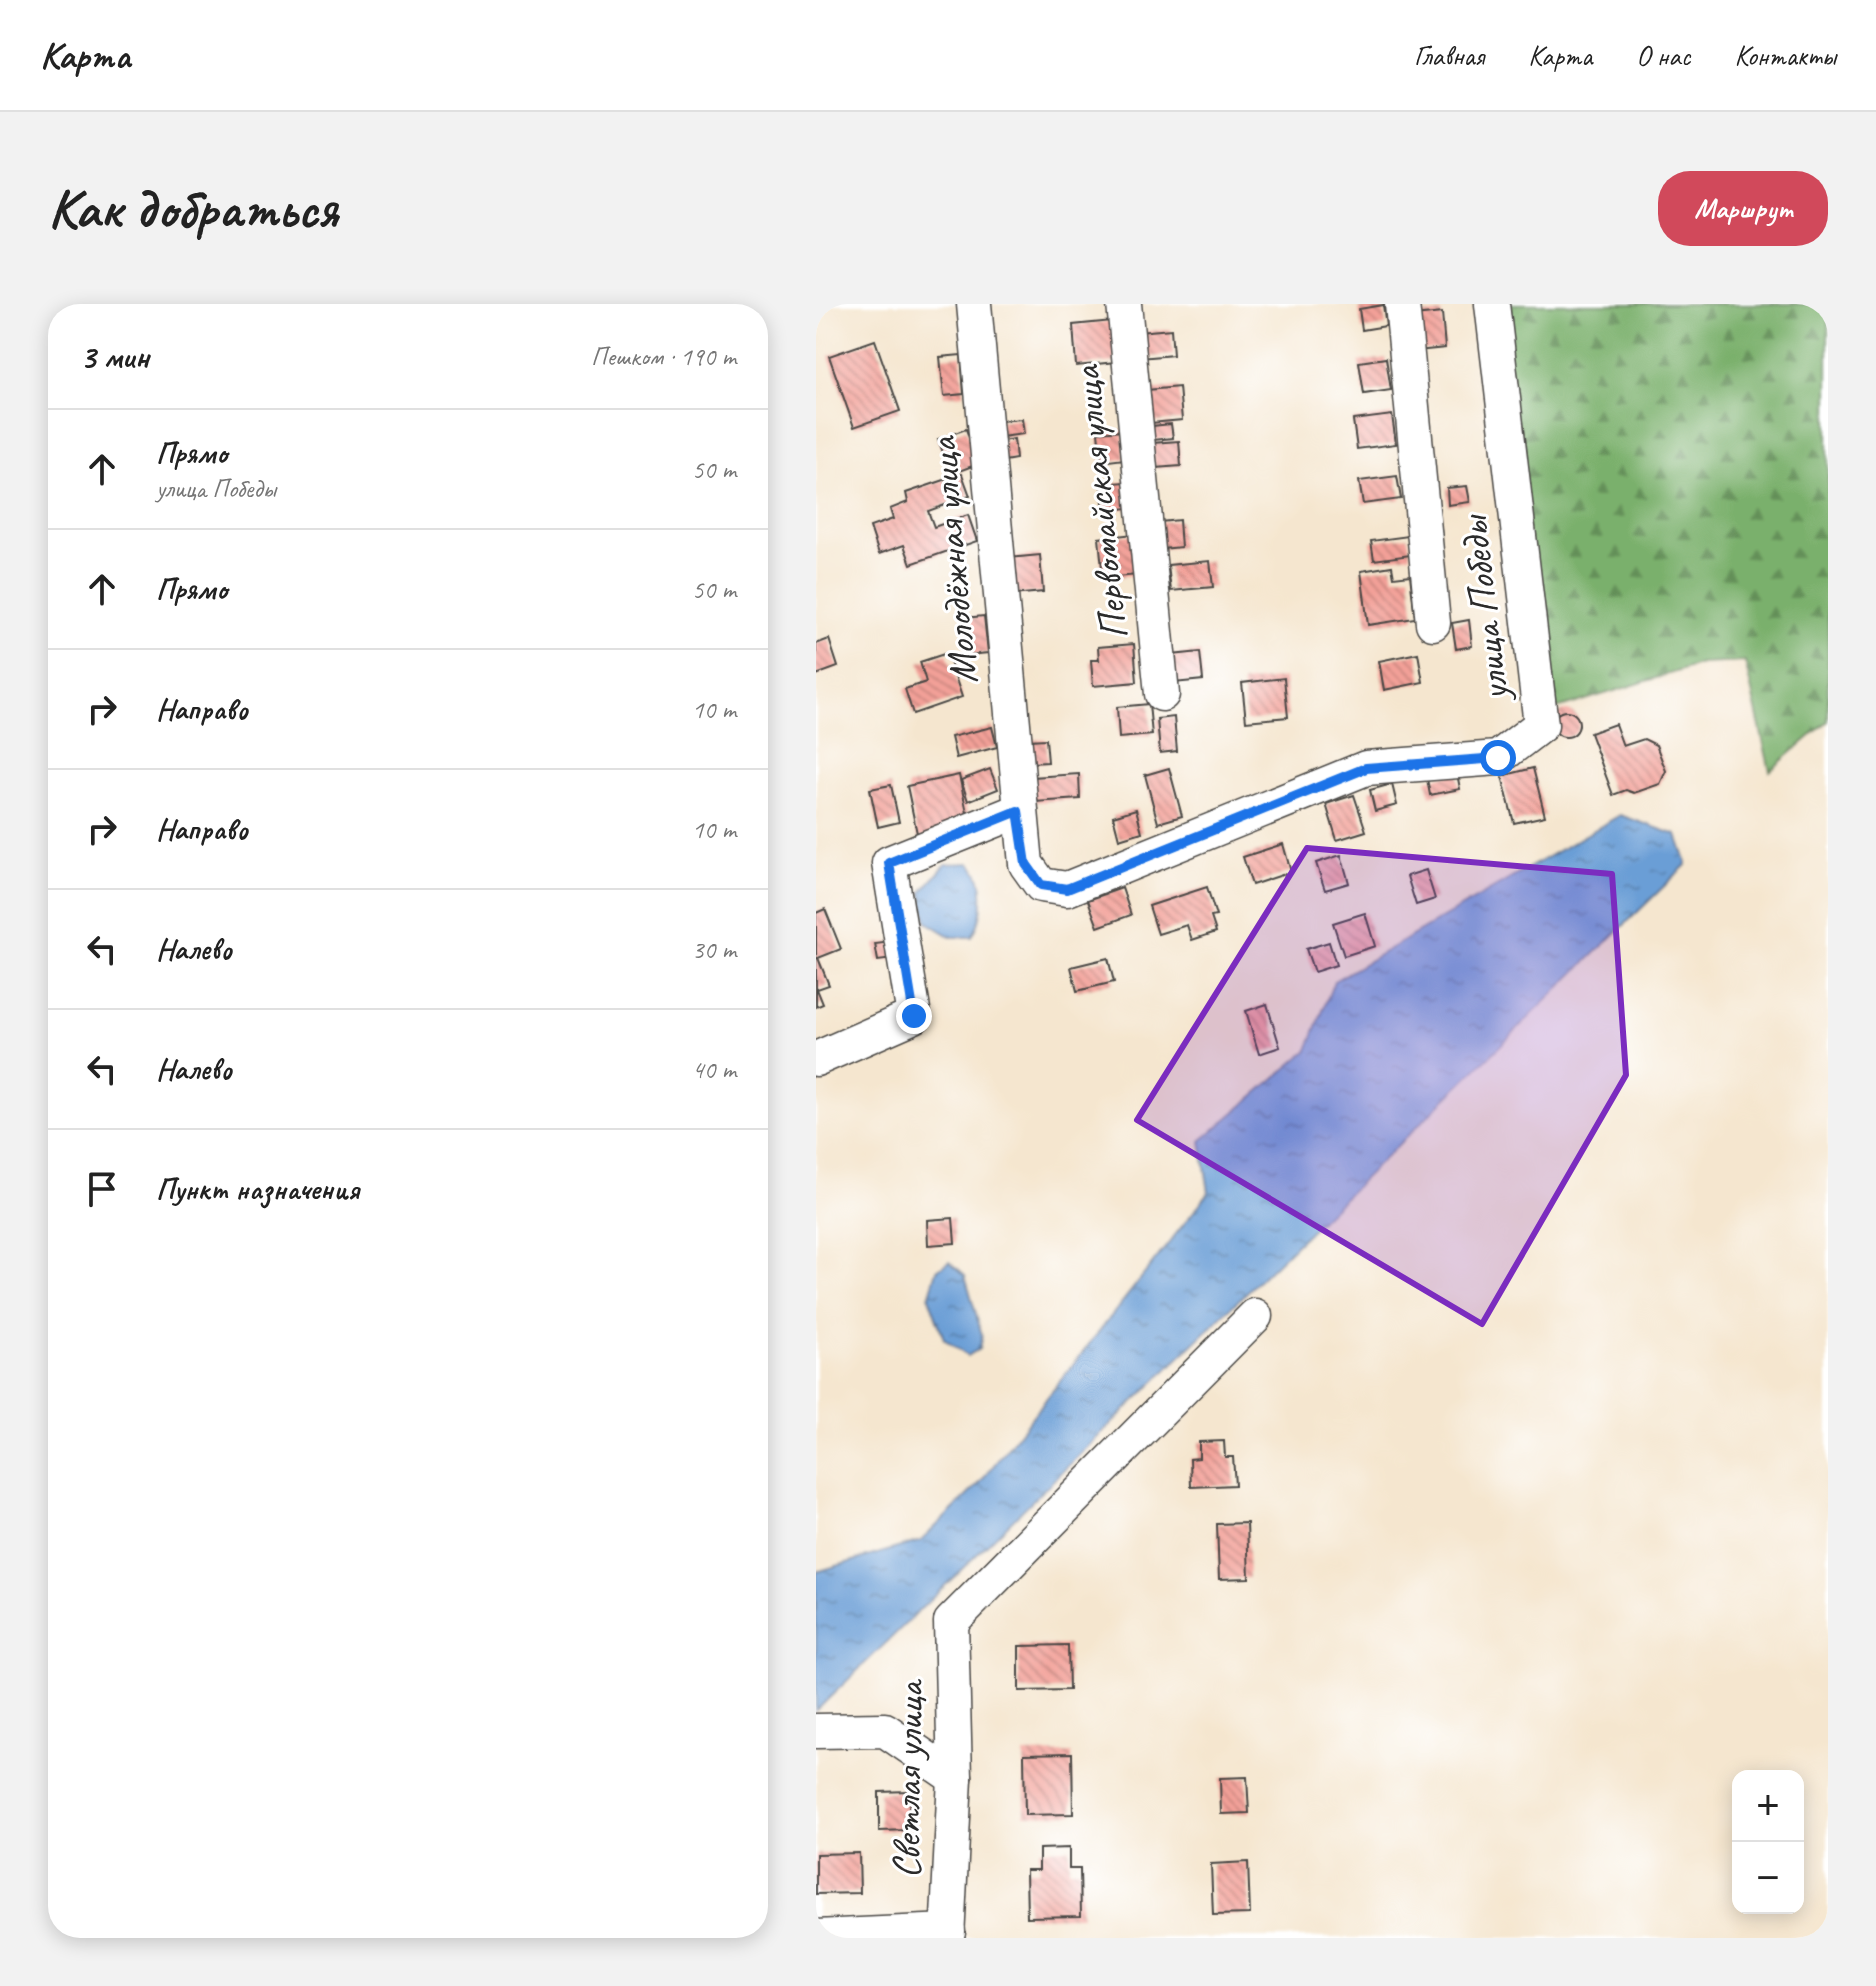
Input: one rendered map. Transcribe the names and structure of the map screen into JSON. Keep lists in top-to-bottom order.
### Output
{
  "streets": {
    "street": [
      "Первомайская улица",
      "Молодёжная улица",
      "улица Победы",
      "Светлая улица"
    ]
  },
  "crossings": [
    ["Молодёжная улица", "улица Победы"]
  ],
  "page": {
    "header": "Карта",
    "nav": [
      "Главная",
      "Карта",
      "О нас",
      "Контакты"
    ],
    "buttons": "Маршрут",
    "title": "Как добраться",
    "heading": ["3 мин", "Пешком · 190 m"],
    "list": [
      ["Прямо", "улица Победы", "50 m"],
      ["Прямо", "50 m"],
      ["Направо", "10 m"],
      ["Направо", "10 m"],
      ["Налево", "30 m"],
      ["Налево", "40 m"],
      "Пункт назначения"
    ],
    "map_buttons": ["+", "−"]
  }
}
